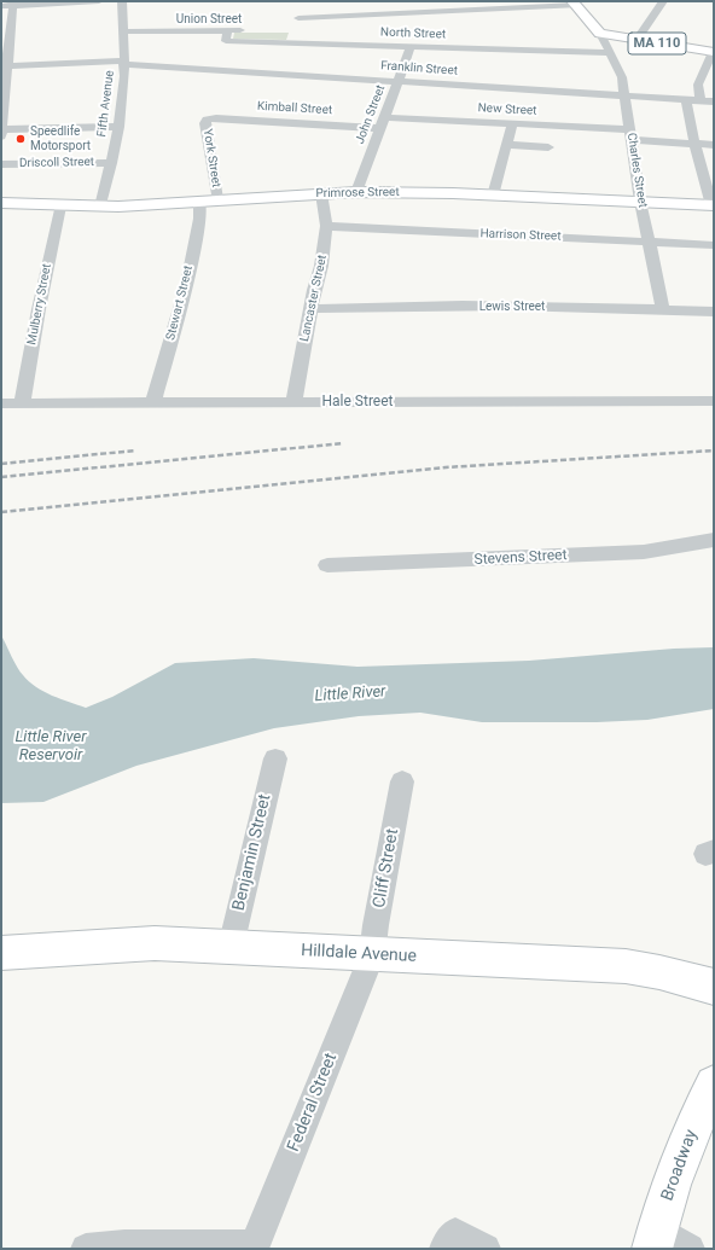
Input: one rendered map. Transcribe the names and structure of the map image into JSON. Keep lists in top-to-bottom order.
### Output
{
  "streets": {
    "main road": [
      "MA 110",
      "Primrose Street",
      "Hilldale Avenue",
      "Broadway"
    ],
    "street": [
      "Union Street",
      "North Street",
      "Franklin Street",
      "Fifth Avenue",
      "Kimball Street",
      "New Street",
      "John Street",
      "York Street",
      "Driscoll Street",
      "Charles Street",
      "Harrison Street",
      "Lancaster Street",
      "Stewart Street",
      "Mulberry Street",
      "Lewis Street",
      "Hale Street",
      "Stevens Street",
      "Benjamin Street",
      "Cliff Street",
      "Federal Street"
    ]
  },
  "crossings": [
    ["Union Street", "North Street"],
    ["Union Street", "Fifth Avenue"],
    ["North Street", "John Street"],
    ["North Street", "Charles Street"],
    ["MA 110", "Charles Street"],
    ["Franklin Street", "Fifth Avenue"],
    ["Franklin Street", "John Street"],
    ["Franklin Street", "Charles Street"],
    ["Fifth Avenue", "Driscoll Street"],
    ["Fifth Avenue", "Primrose Street"],
    ["Kimball Street", "New Street"],
    ["Kimball Street", "John Street"],
    ["Kimball Street", "York Street"],
    ["New Street", "John Street"],
    ["New Street", "Charles Street"],
    ["John Street", "Primrose Street"],
    ["York Street", "Primrose Street"],
    ["Charles Street", "Primrose Street"],
    ["Charles Street", "Harrison Street"],
    ["Charles Street", "Lewis Street"],
    ["Primrose Street", "Lancaster Street"],
    ["Primrose Street", "Stewart Street"],
    ["Primrose Street", "Mulberry Street"],
    ["Harrison Street", "Lancaster Street"],
    ["Lancaster Street", "Lewis Street"],
    ["Lancaster Street", "Hale Street"],
    ["Stewart Street", "Hale Street"],
    ["Mulberry Street", "Hale Street"],
    ["Benjamin Street", "Hilldale Avenue"],
    ["Cliff Street", "Hilldale Avenue"],
    ["Cliff Street", "Federal Street"],
    ["Hilldale Avenue", "Federal Street"]
  ],
  "water": ["Little River", "Little River Reservoir"],
  "places": ["Speedlife Motorsport"]
}
